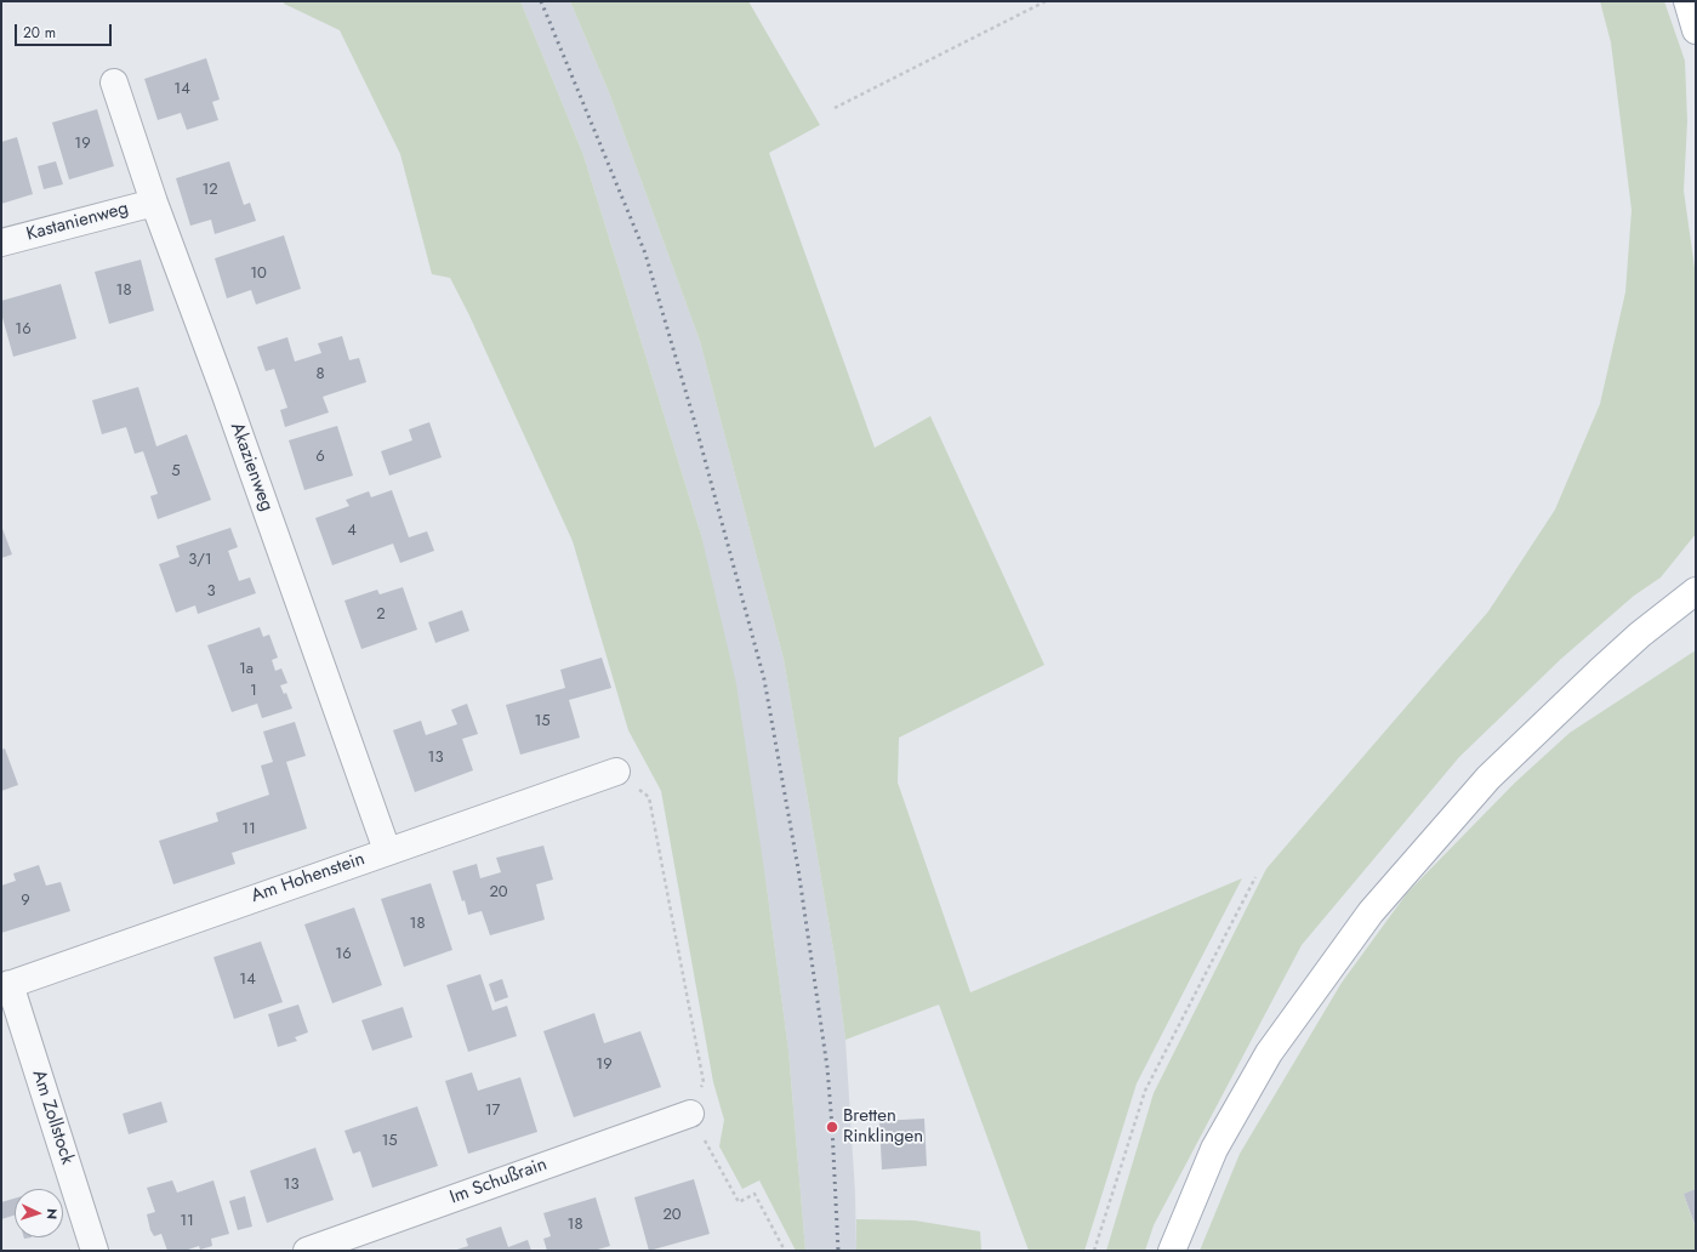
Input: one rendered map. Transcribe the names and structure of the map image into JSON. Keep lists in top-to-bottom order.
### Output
{
  "streets": {
    "street": [
      "Kastanienweg",
      "Akazienweg",
      "Am Hohenstein",
      "Am Zollstock",
      "Im Schußrain"
    ]
  },
  "crossings": [
    ["Kastanienweg", "Akazienweg"],
    ["Akazienweg", "Am Hohenstein"],
    ["Am Hohenstein", "Am Zollstock"]
  ],
  "places": ["Bretten Rinklingen"],
  "house_numbers": [
    "14",
    "19",
    "12",
    "10",
    "18",
    "16",
    "8",
    "6",
    "5",
    "4",
    "3/1",
    "3",
    "2",
    "1a",
    "1",
    "15",
    "13",
    "11",
    "20",
    "9",
    "18",
    "16",
    "14",
    "19",
    "17",
    "15",
    "13",
    "20",
    "11",
    "18"
  ],
  "scale_bar": "20 m",
  "north": "right"
}
